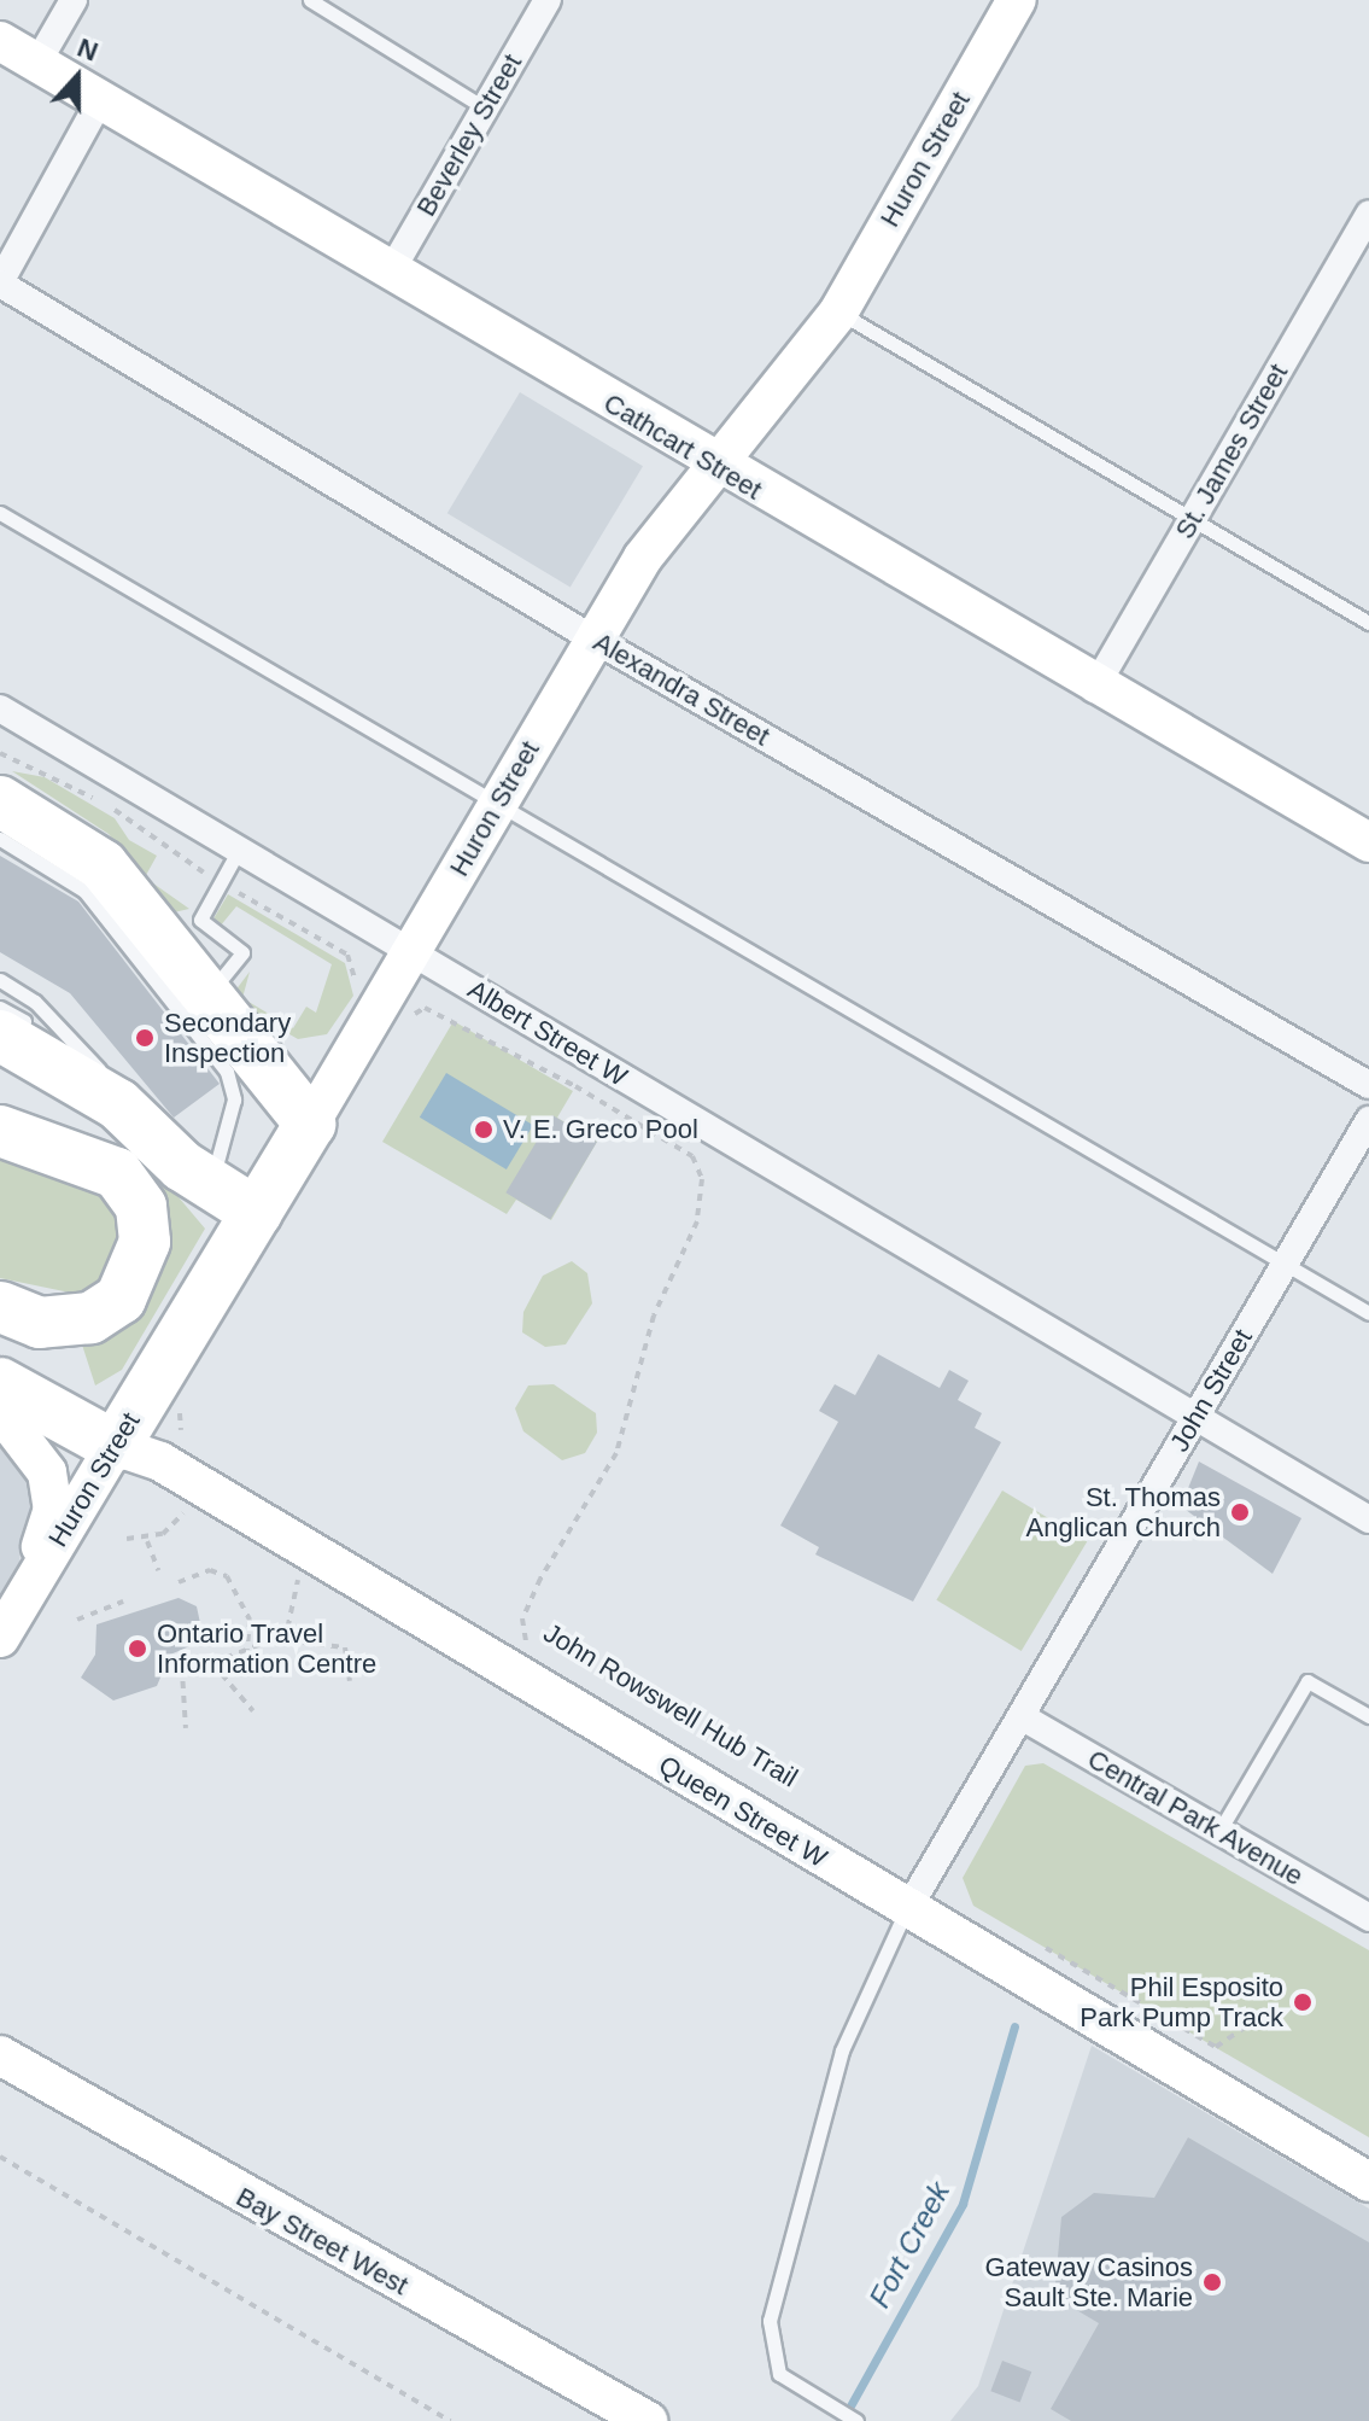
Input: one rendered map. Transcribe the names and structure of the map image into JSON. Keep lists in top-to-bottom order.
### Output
{
  "streets": {
    "highway": ["Huron Street"],
    "main road": ["Cathcart Street", "Queen Street W", "Bay Street West"],
    "street": [
      "Beverley Street",
      "St. James Street",
      "Alexandra Street",
      "Albert Street W",
      "John Street",
      "Central Park Avenue"
    ],
    "path": ["John Rowswell Hub Trail"]
  },
  "crossings": [
    ["Beverley Street", "Cathcart Street"],
    ["Huron Street", "Cathcart Street"],
    ["Huron Street", "Alexandra Street"],
    ["Huron Street", "Albert Street W"],
    ["Huron Street", "Queen Street W"],
    ["Cathcart Street", "St. James Street"],
    ["Albert Street W", "John Street"],
    ["John Street", "Queen Street W"],
    ["John Street", "Central Park Avenue"]
  ],
  "water": ["Fort Creek"],
  "places": [
    "Secondary Inspection",
    "V. E. Greco Pool",
    "St. Thomas Anglican Church",
    "Ontario Travel Information Centre",
    "Phil Esposito Park Pump Track",
    "Gateway Casinos Sault Ste. Marie"
  ],
  "north": "top"
}
